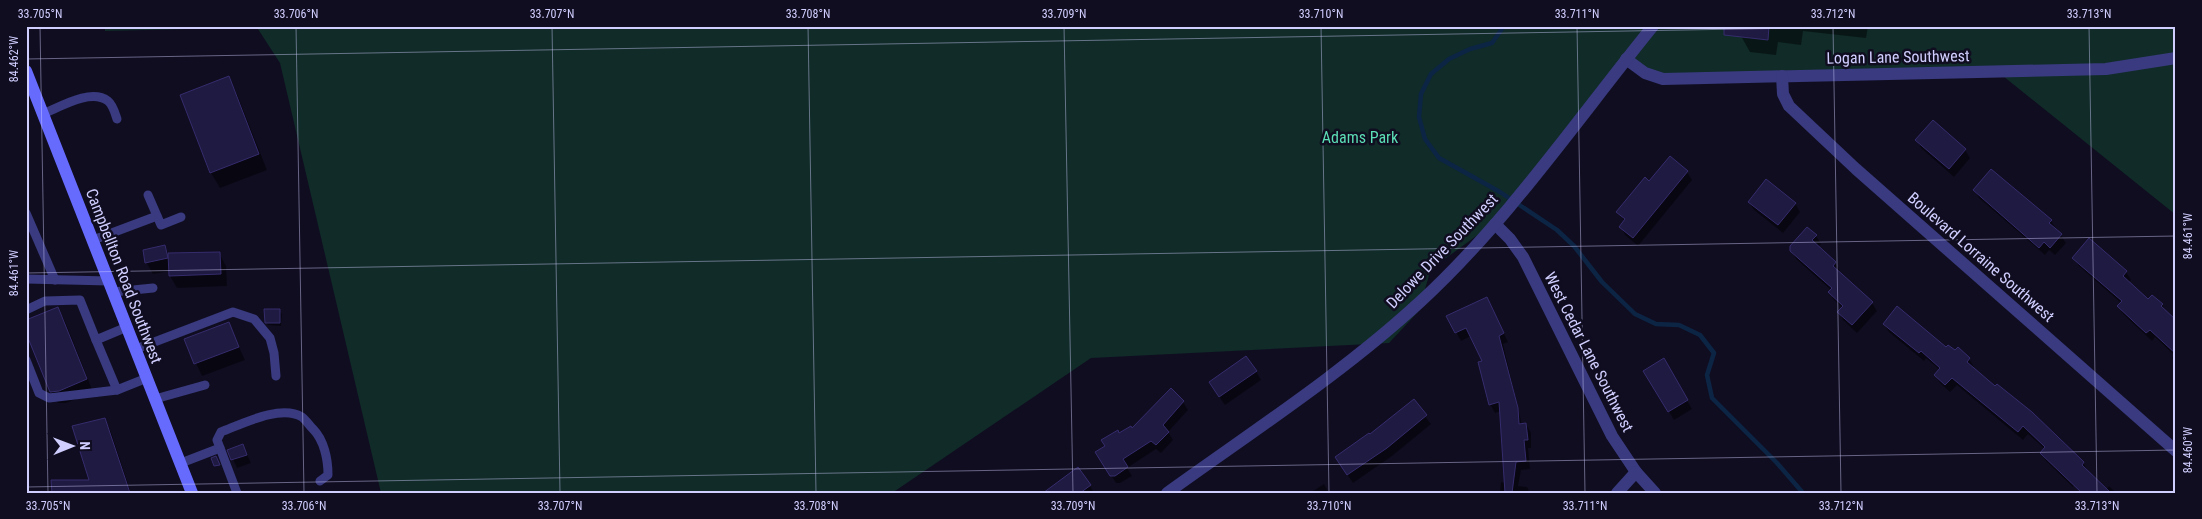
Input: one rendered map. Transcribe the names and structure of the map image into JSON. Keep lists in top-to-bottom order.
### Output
{
  "streets": {
    "main road": ["Campbellton Road Southwest"],
    "street": [
      "Logan Lane Southwest",
      "Delowe Drive Southwest",
      "Boulevard Lorraine Southwest",
      "West Cedar Lane Southwest"
    ]
  },
  "crossings": [
    ["Logan Lane Southwest", "Delowe Drive Southwest"],
    ["Logan Lane Southwest", "Boulevard Lorraine Southwest"],
    ["Delowe Drive Southwest", "West Cedar Lane Southwest"]
  ],
  "parks": ["Adams Park"],
  "north": "right",
  "coordinates": [
    "33.705°N",
    "33.706°N",
    "33.707°N",
    "33.708°N",
    "33.709°N",
    "33.710°N",
    "33.711°N",
    "33.712°N",
    "33.713°N",
    "84.462°W",
    "84.461°W",
    "84.460°W"
  ]
}
